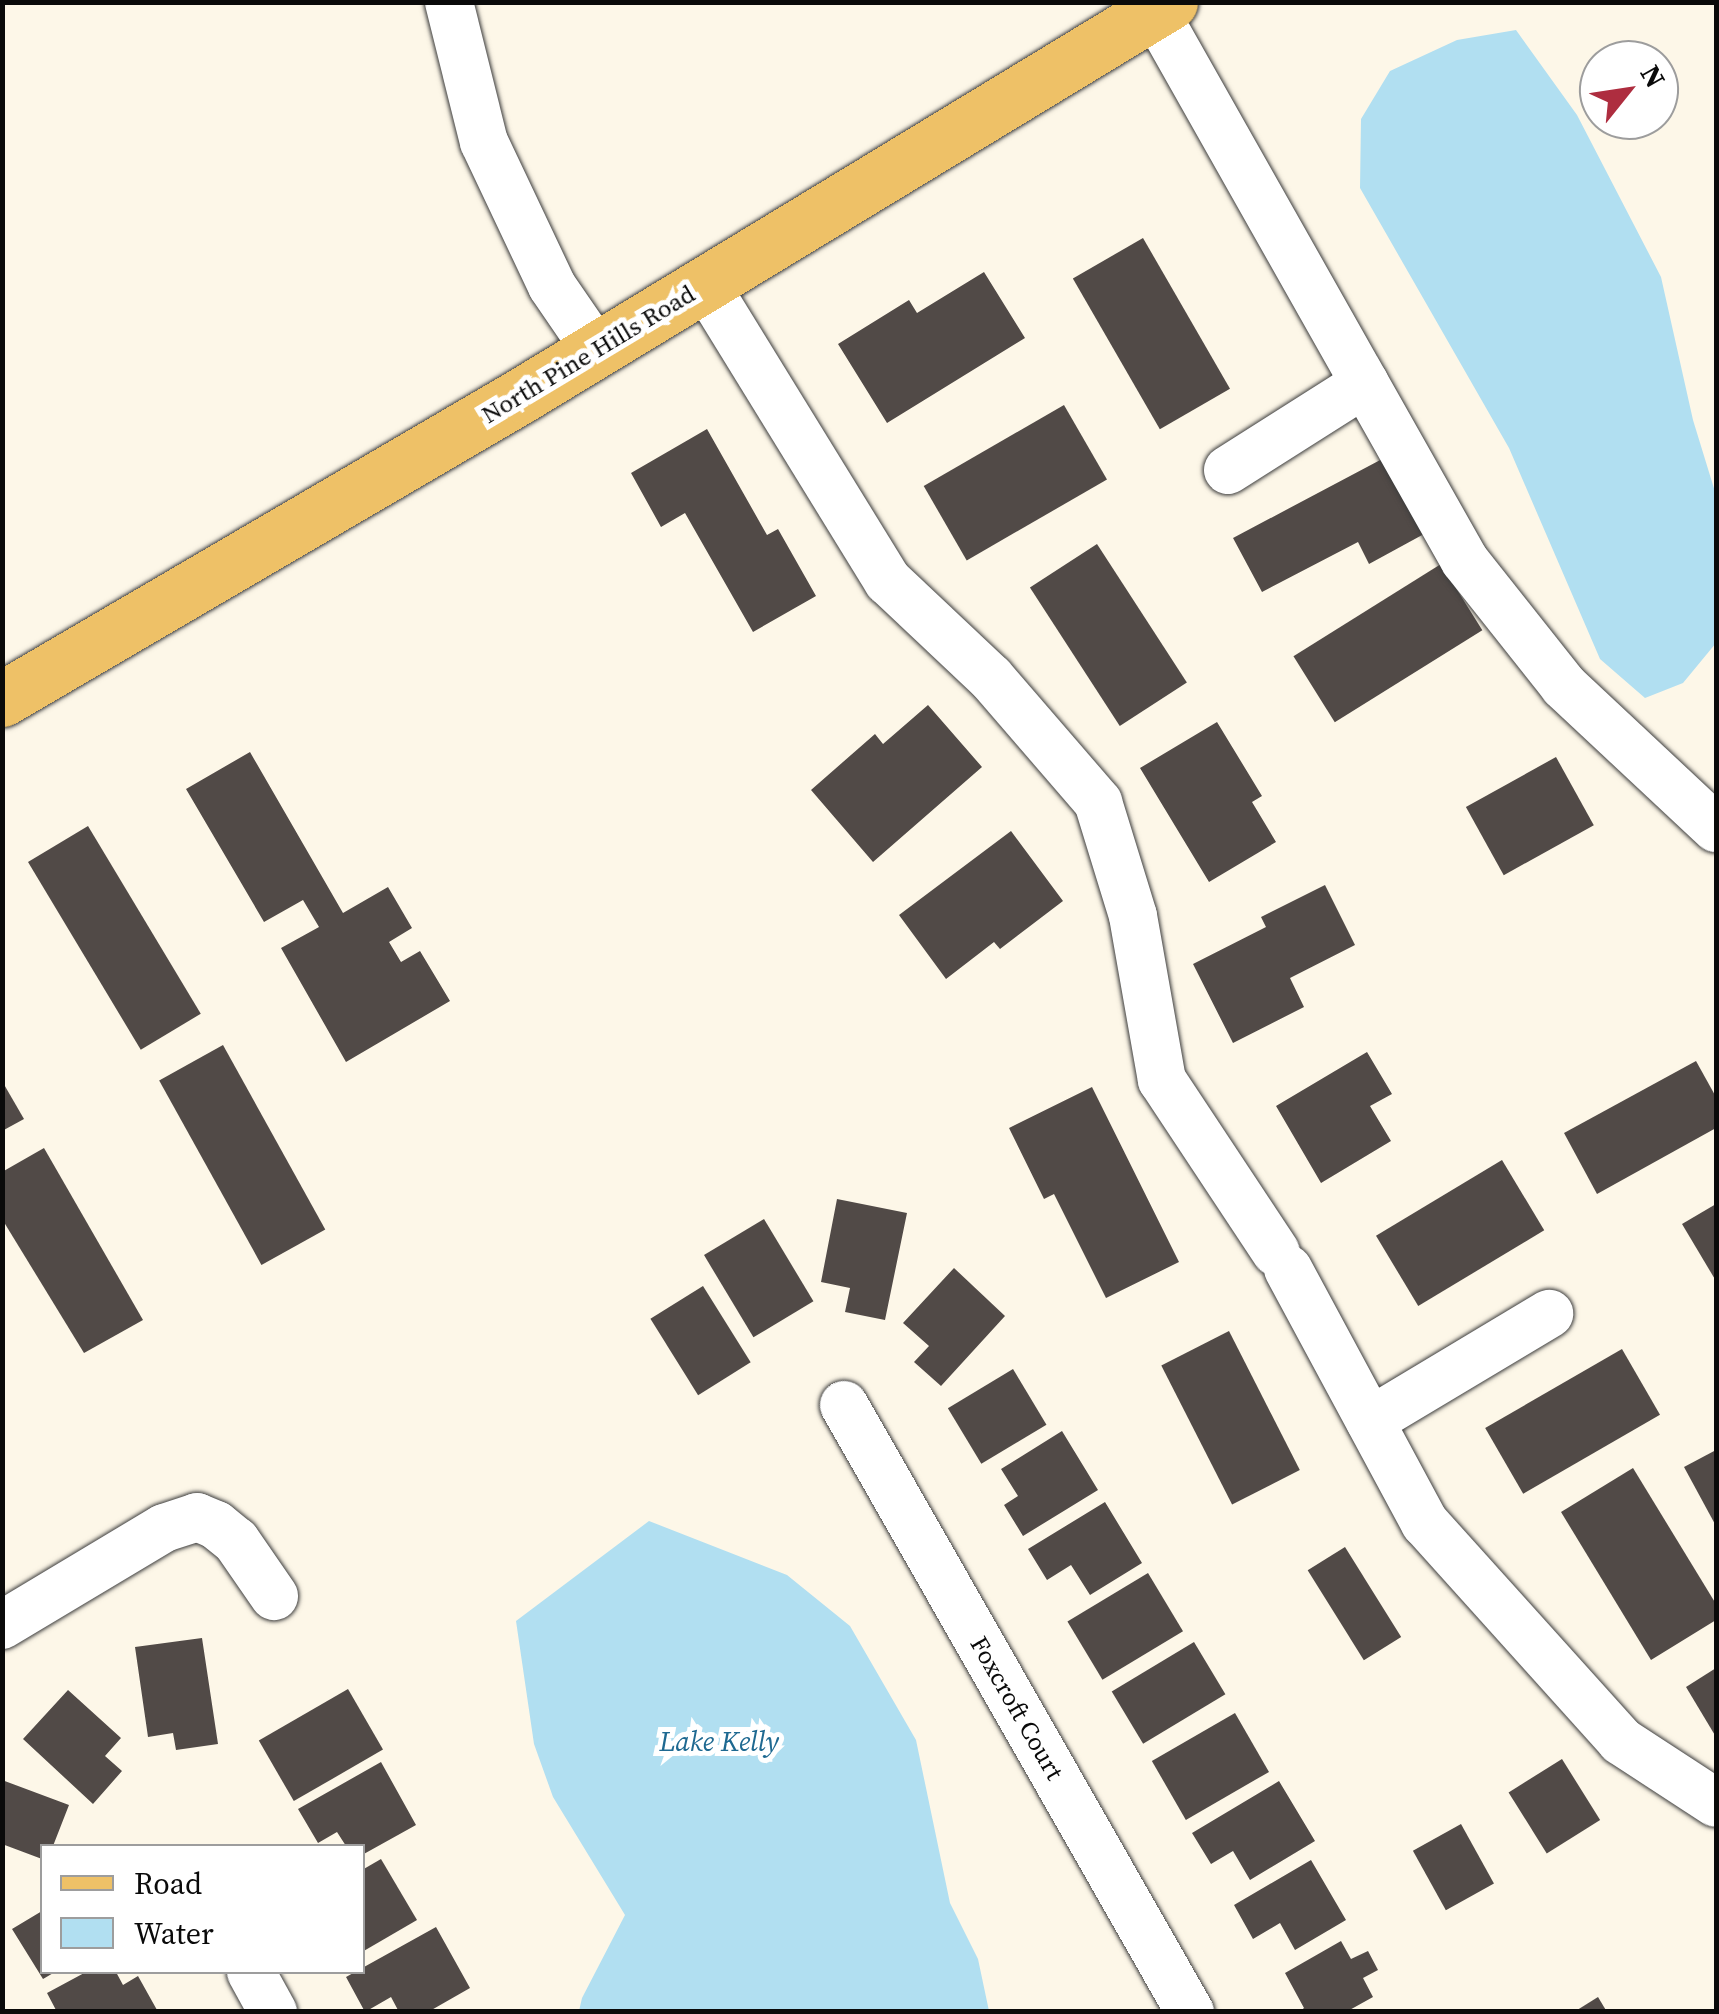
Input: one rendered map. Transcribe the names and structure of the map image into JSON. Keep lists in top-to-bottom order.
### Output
{
  "streets": {
    "main road": ["North Pine Hills Road"],
    "street": ["Foxcroft Court"]
  },
  "water": ["Lake Kelly"],
  "legend": ["Road", "Water"],
  "north": "top right"
}
